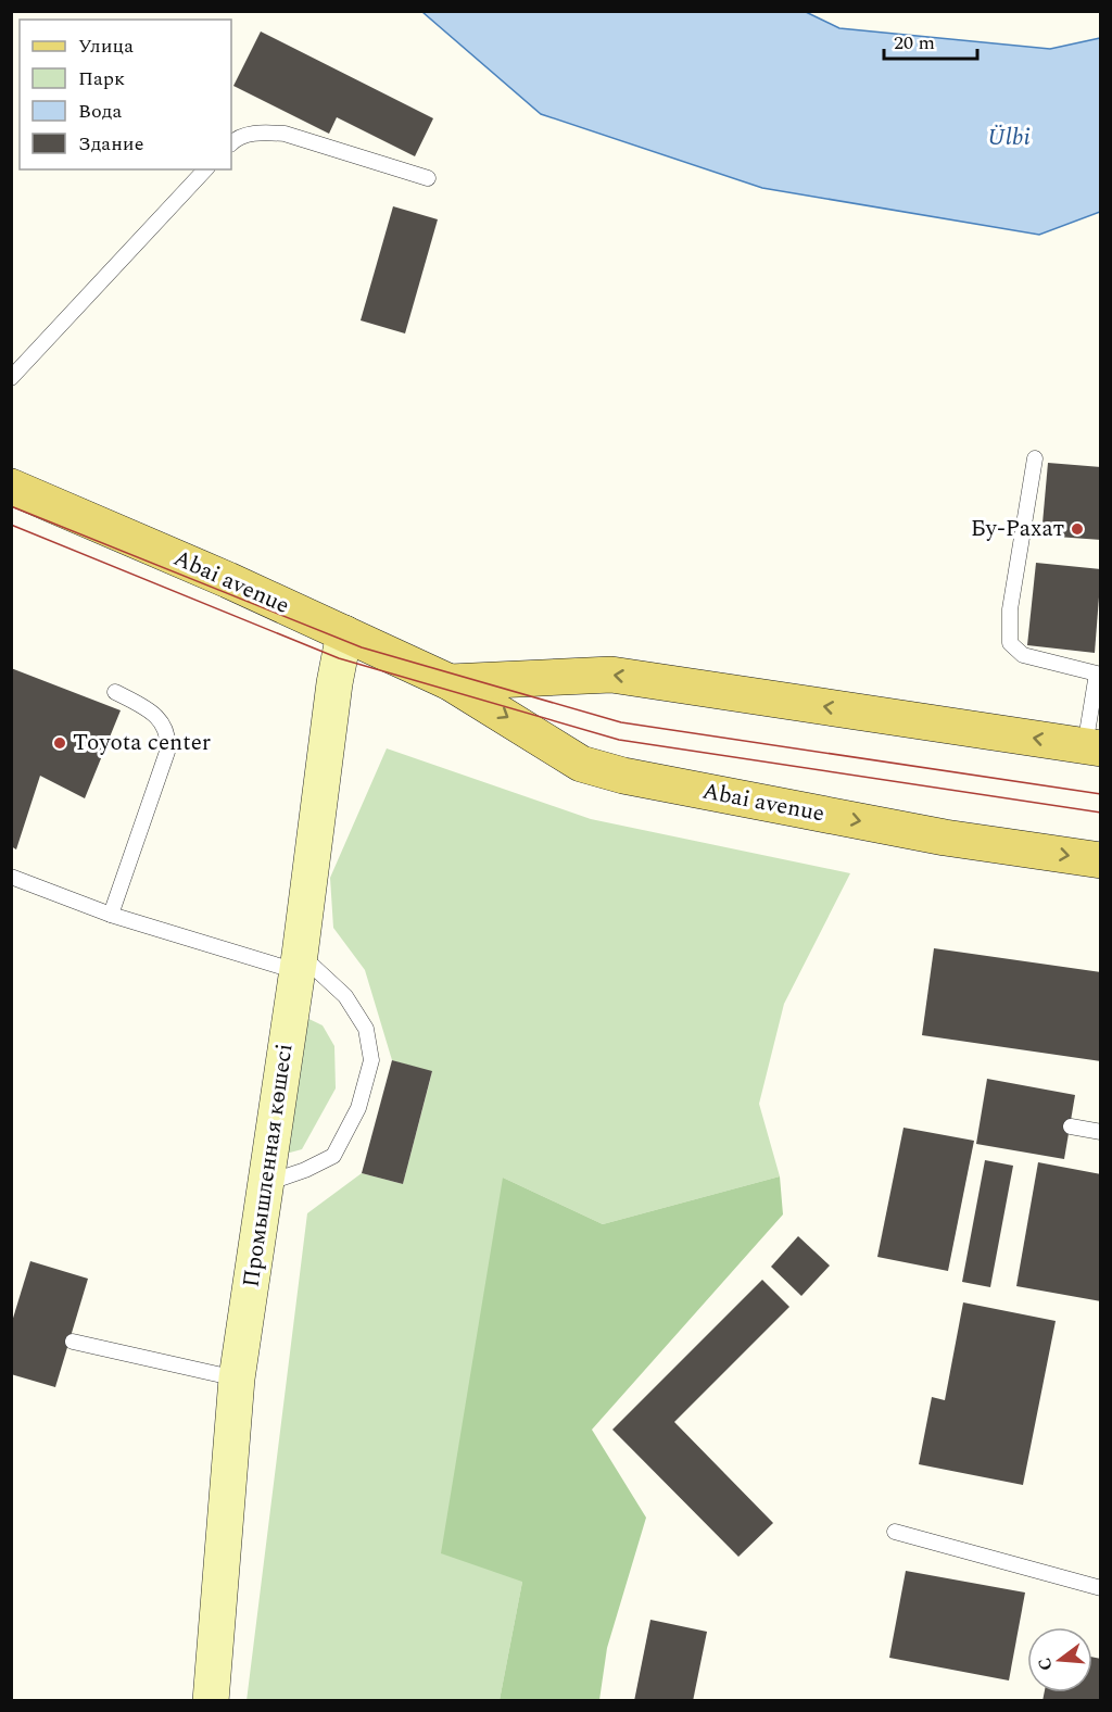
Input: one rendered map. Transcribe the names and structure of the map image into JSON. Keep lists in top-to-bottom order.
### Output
{
  "streets": {
    "main road": ["Abai avenue", "Промышленная көшесі"]
  },
  "crossings": [
    ["Abai avenue", "Промышленная көшесі"]
  ],
  "water": ["Ülbi"],
  "places": ["Бу-Рахат", "Toyota center"],
  "legend": [
    "Улица",
    "Парк",
    "Вода",
    "Здание"
  ],
  "scale_bar": "20 m",
  "north": "left"
}
